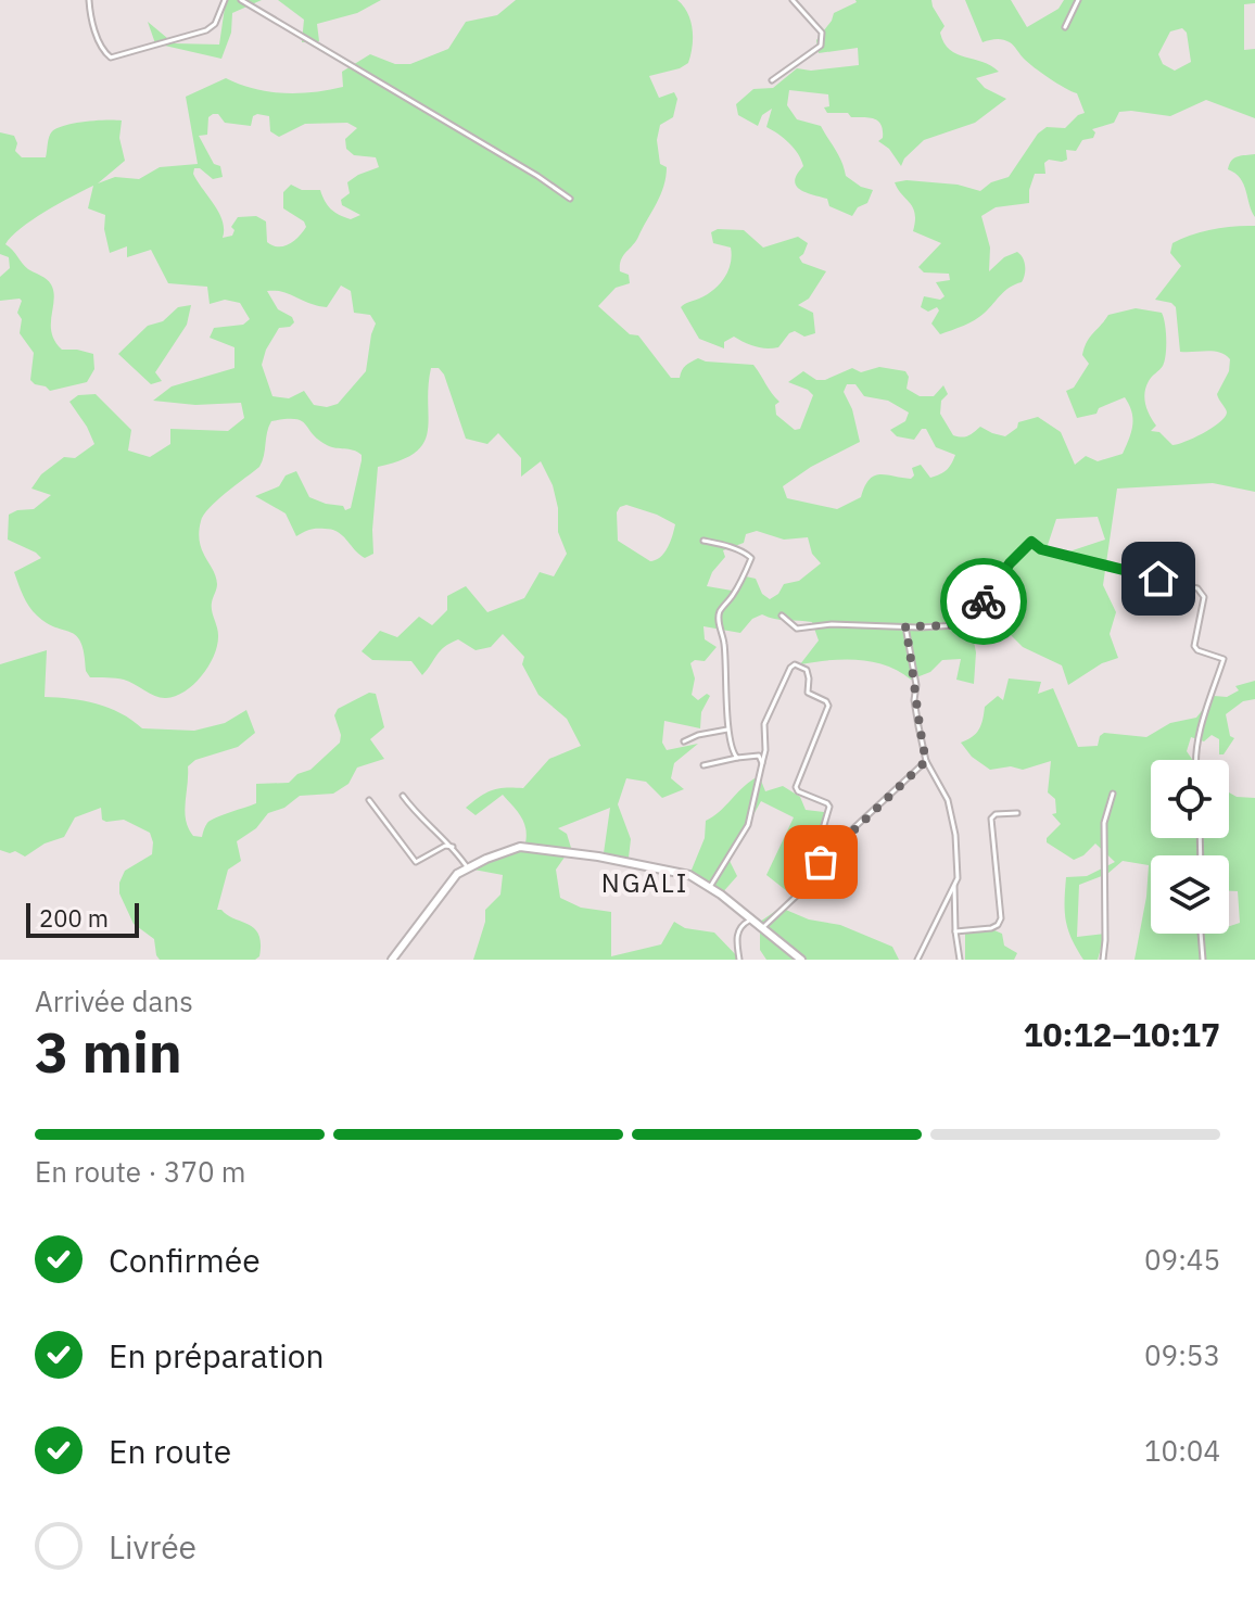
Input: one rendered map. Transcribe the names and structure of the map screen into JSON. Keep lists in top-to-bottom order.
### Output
{
  "districts": ["NGALI"],
  "scale_bar": "200 m",
  "page": {
    "scale": "200 m",
    "heading": ["3 min", "Arrivée dans", "10:12–10:17"],
    "bar": "En route · 370 m",
    "list": [
      ["Confirmée", "09:45"],
      ["En préparation", "09:53"],
      ["En route", "10:04"],
      "Livrée"
    ]
  }
}
